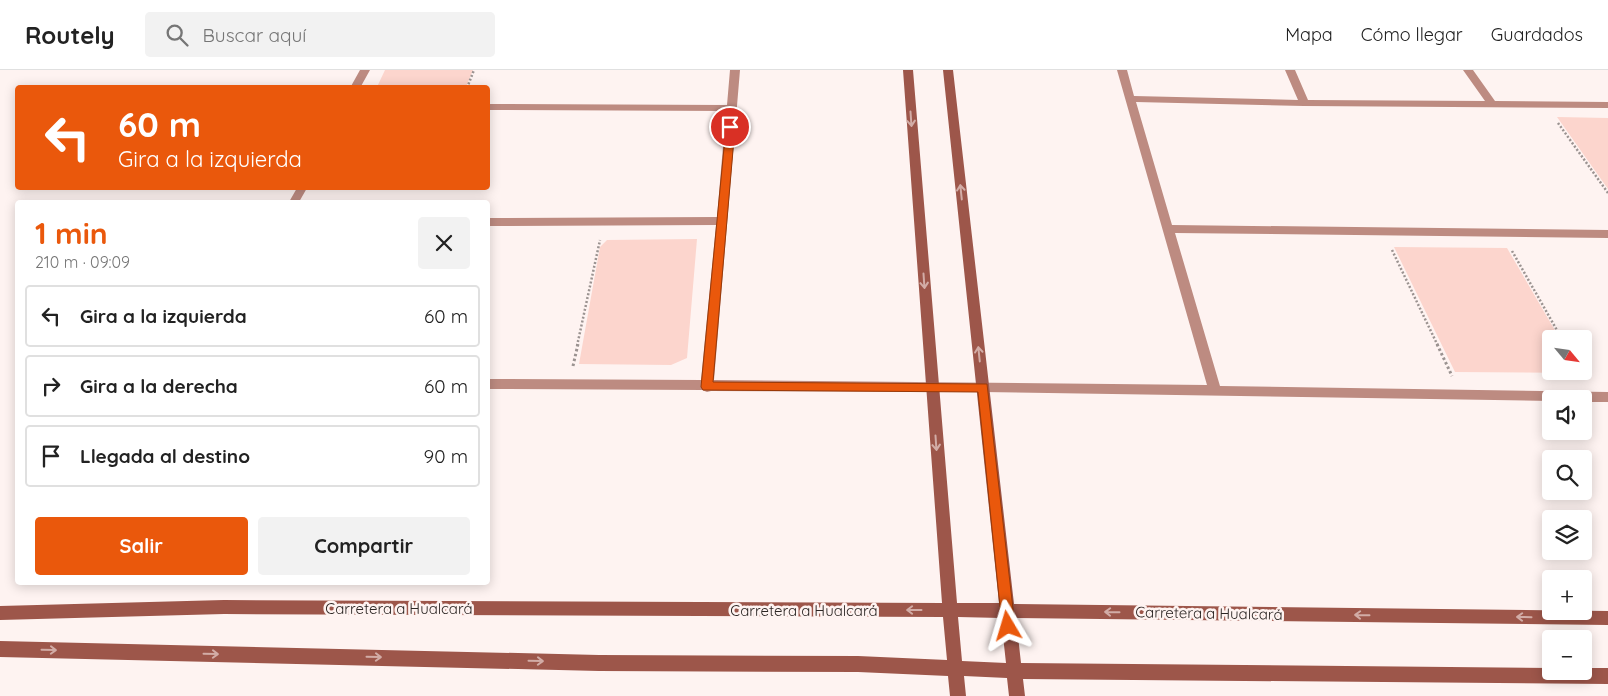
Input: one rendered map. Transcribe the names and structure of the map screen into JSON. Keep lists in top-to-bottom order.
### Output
{
  "streets": {
    "street": ["Carretera a Hualcará"]
  },
  "north": "bottom right",
  "page": {
    "header": "Routely",
    "search": "Buscar aquí",
    "nav": ["Mapa", "Cómo llegar", "Guardados"],
    "turn": ["60 m", "Gira a la izquierda"],
    "heading": ["1 min", "210 m · 09:09"],
    "list": [
      {
        "name": "Gira a la izquierda",
        "value": "60 m"
      },
      {
        "name": "Gira a la derecha",
        "value": "60 m"
      },
      {
        "name": "Llegada al destino",
        "value": "90 m"
      }
    ],
    "map_buttons": ["+", "−"],
    "buttons": ["Salir", "Compartir"]
  }
}
